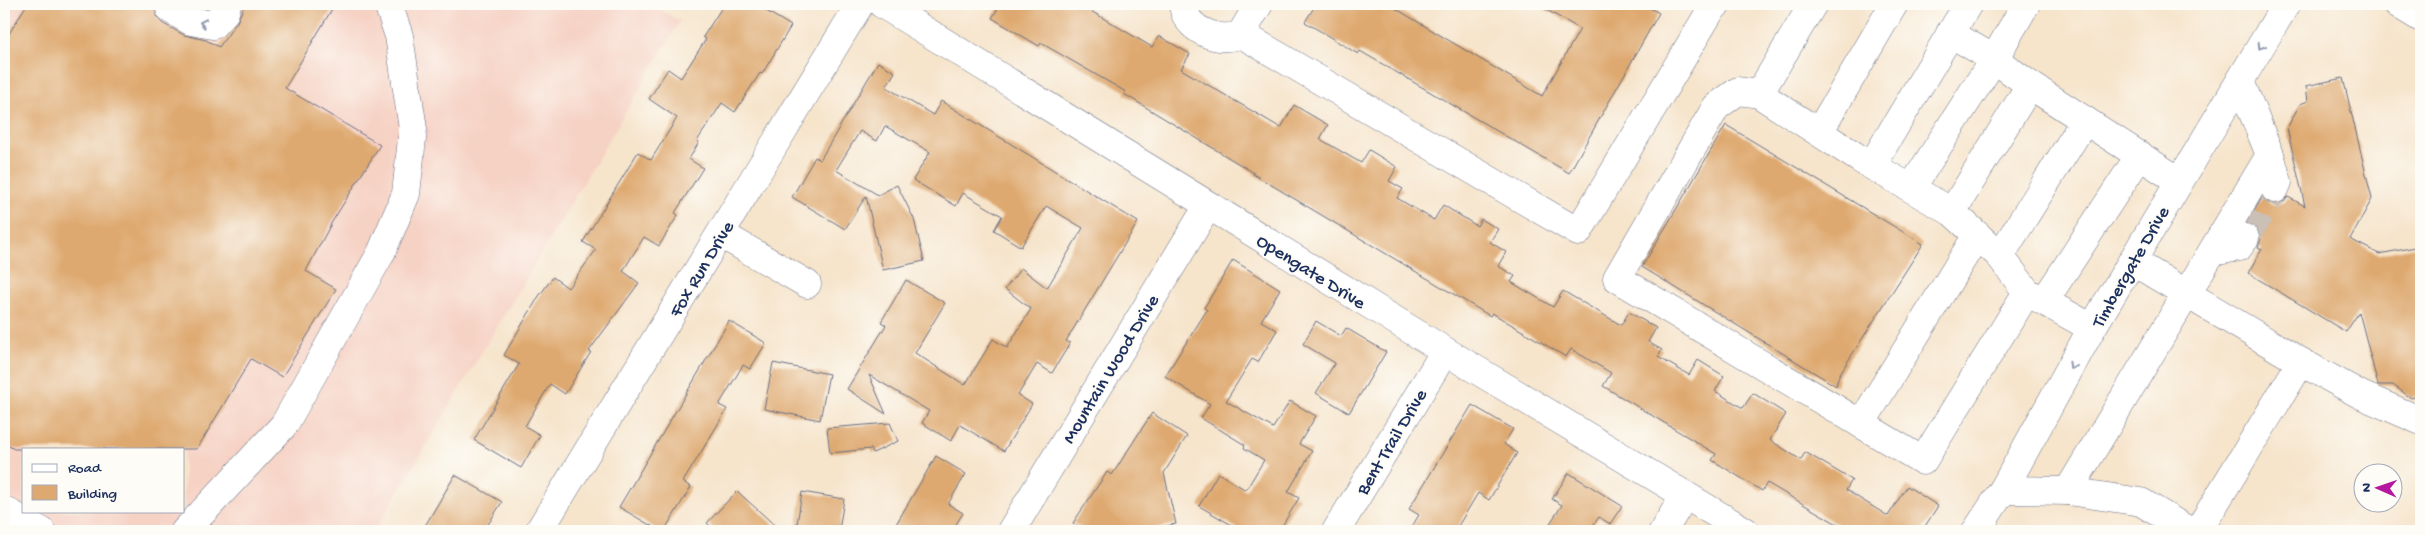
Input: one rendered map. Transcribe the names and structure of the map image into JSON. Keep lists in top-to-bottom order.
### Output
{
  "streets": {
    "street": [
      "Timbergate Drive",
      "Fox Run Drive",
      "Opengate Drive",
      "Mountain Wood Drive",
      "Bent Trail Drive"
    ]
  },
  "crossings": [
    ["Opengate Drive", "Mountain Wood Drive"],
    ["Opengate Drive", "Bent Trail Drive"]
  ],
  "legend": ["Road", "Building"],
  "north": "left"
}
